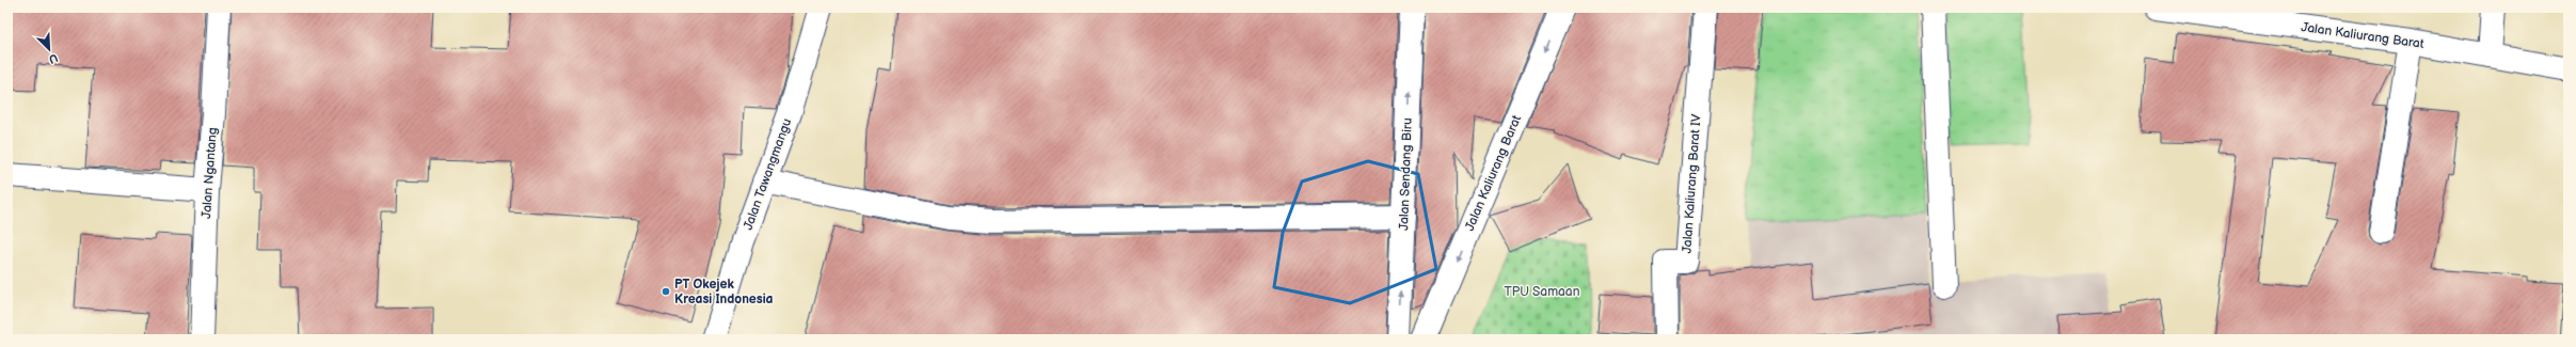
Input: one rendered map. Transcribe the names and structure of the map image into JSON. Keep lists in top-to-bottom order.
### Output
{
  "streets": {
    "street": [
      "Jalan Kaliurang Barat",
      "Jalan Ngantang",
      "Jalan Tawangmangu",
      "Jalan Sendang Biru",
      "Jalan Kaliurang Barat IV"
    ]
  },
  "one_way": ["Jalan Kaliurang Barat", "Jalan Sendang Biru"],
  "parks": ["TPU Samaan"],
  "places": ["PT Okejek Kreasi Indonesia"],
  "north": "bottom right"
}
